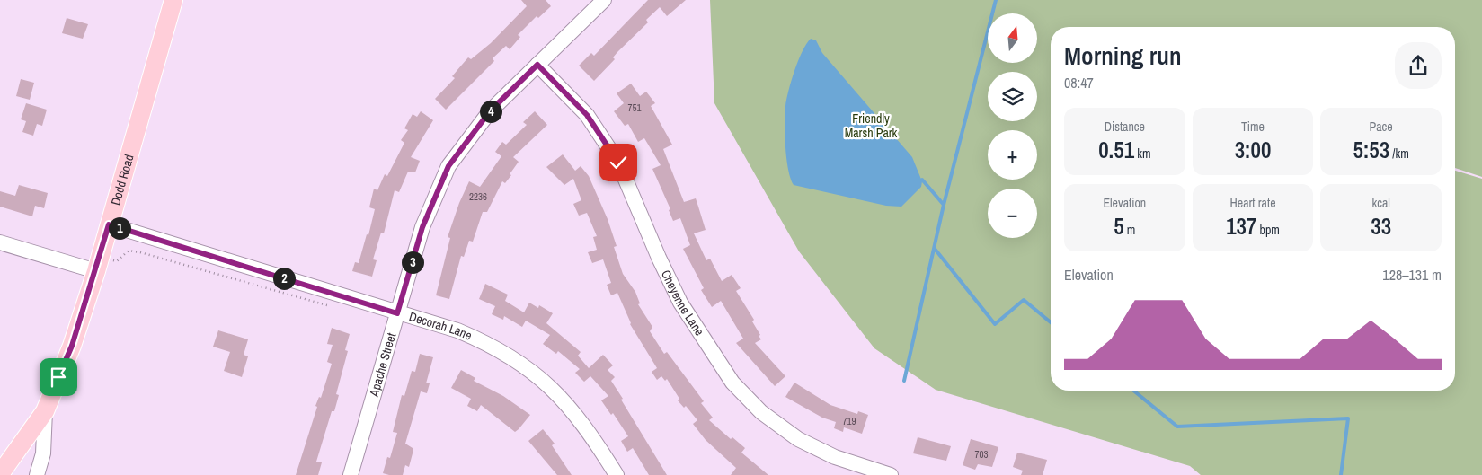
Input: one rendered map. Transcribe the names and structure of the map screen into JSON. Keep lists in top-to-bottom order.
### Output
{
  "streets": {
    "main road": ["Dodd Road"],
    "street": ["Cheyenne Lane", "Decorah Lane", "Apache Street"]
  },
  "crossings": [
    ["Dodd Road", "Decorah Lane"],
    ["Cheyenne Lane", "Apache Street"],
    ["Decorah Lane", "Apache Street"]
  ],
  "parks": ["Friendly Marsh Park"],
  "house_numbers": [
    "751",
    "2236",
    "719",
    "703"
  ],
  "north": "top",
  "page": {
    "map_buttons": ["+", "−"],
    "heading": ["Morning run", "08:47"],
    "pins": [
      "4",
      "1",
      "3",
      "2"
    ],
    "stats": [
      ["Distance", "0.51 km"],
      ["Time", "3:00"],
      ["Pace", "5:53 /km"],
      ["Elevation", "5 m"],
      ["Heart rate", "137 bpm"],
      ["kcal", "33"]
    ],
    "chart": ["Elevation", "128–131 m"]
  }
}
